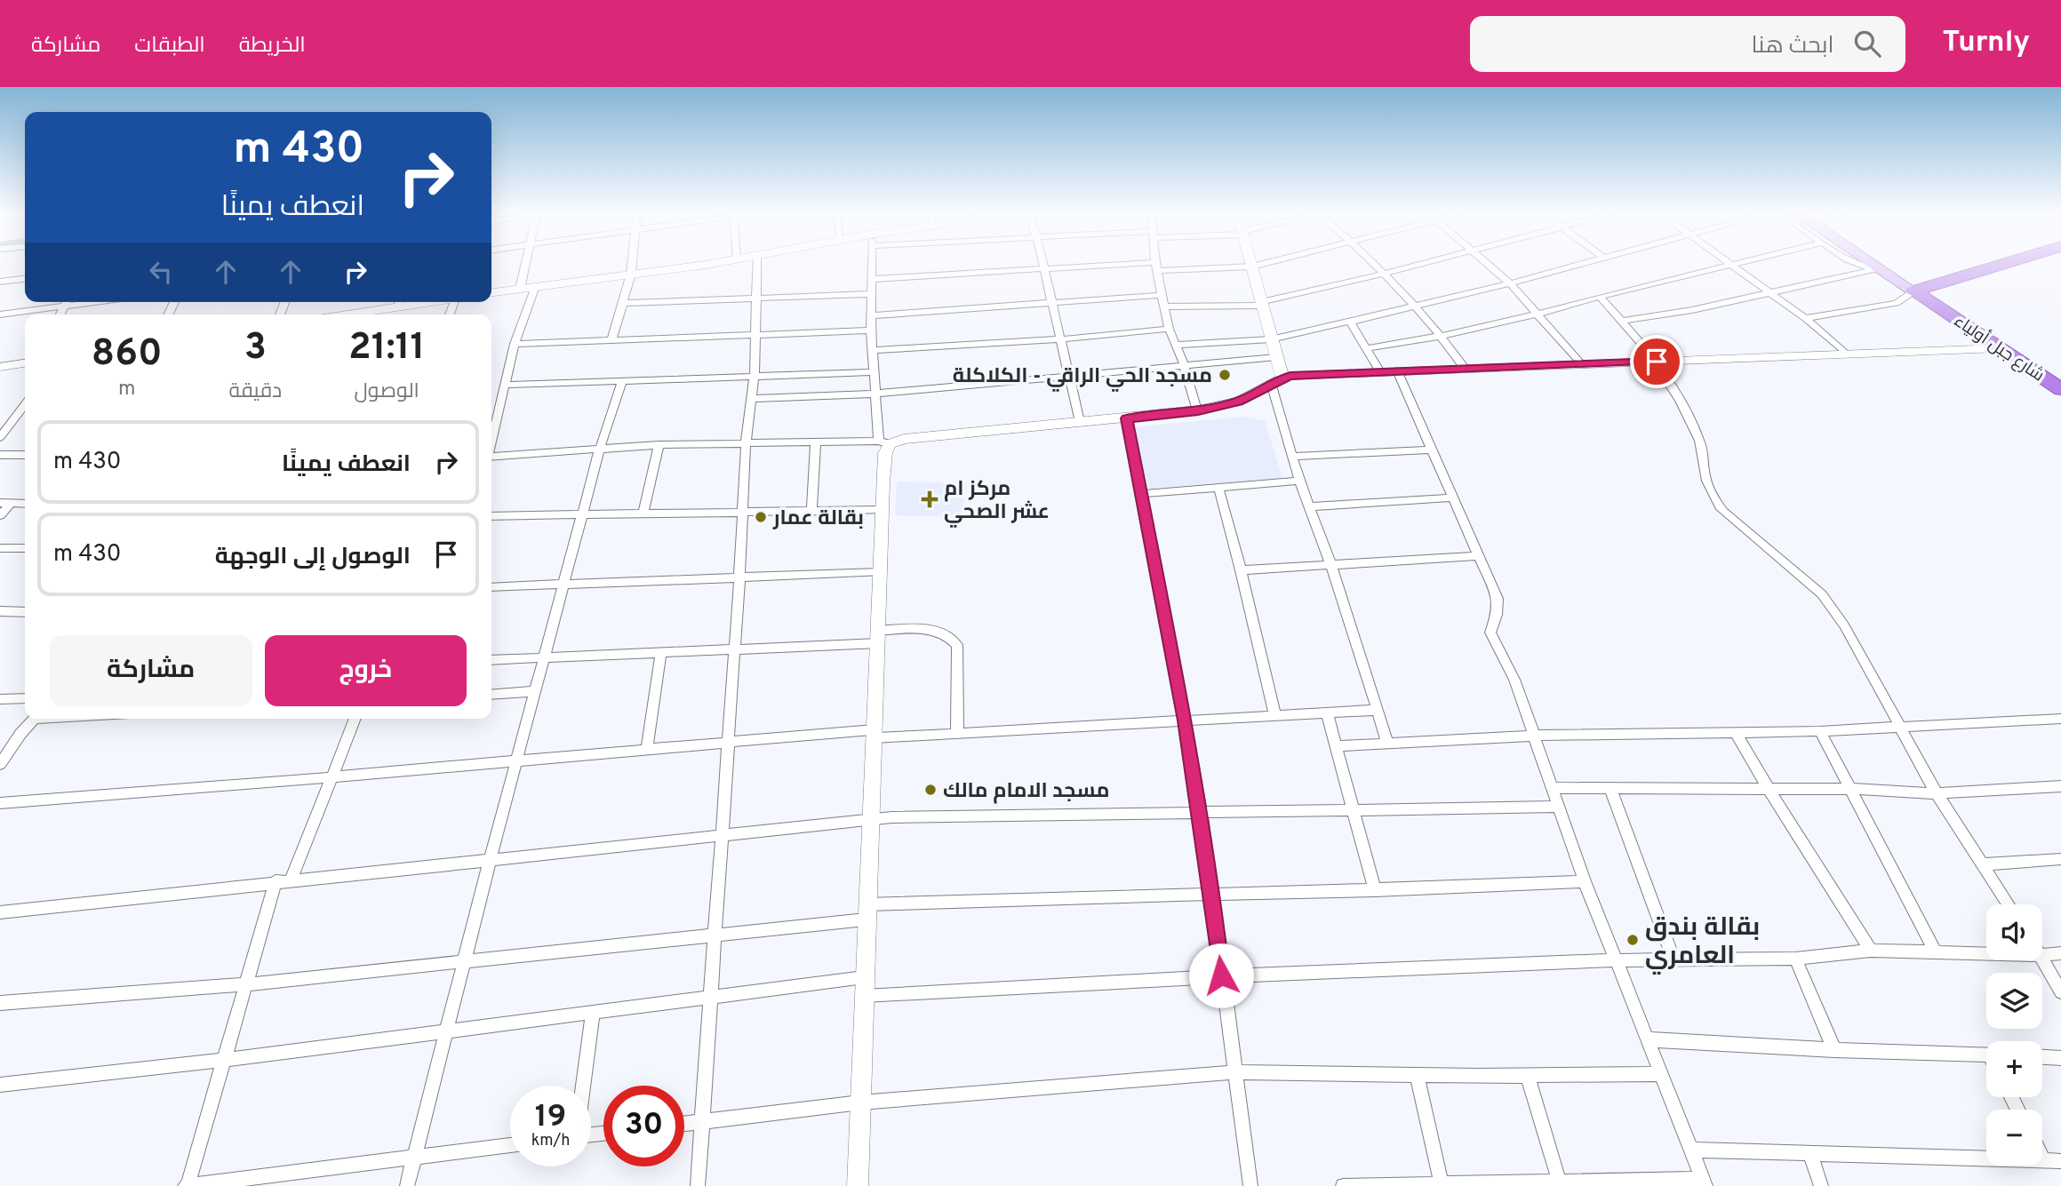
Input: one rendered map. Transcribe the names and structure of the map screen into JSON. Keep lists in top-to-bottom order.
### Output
{
  "streets": {
    "highway": ["شارع جبل أولياء"]
  },
  "places": {
    "other": [
      "مسجد الحي الراقي - الكلاكلة",
      "بقالة عمار",
      "مسجد الامام مالك",
      "بقالة بندق العامري"
    ],
    "health": ["مركز ام عشر الصحي"]
  },
  "page": {
    "header": "Turnly",
    "search": "ابحث هنا",
    "nav": ["الخريطة", "الطبقات", "مشاركة"],
    "turn": ["430 m", "انعطف يمينًا"],
    "eta": [
      "21:11",
      "الوصول",
      "3",
      "دقيقة",
      "860",
      "m"
    ],
    "list": [
      {
        "name": "انعطف يمينًا",
        "value": "430 m"
      },
      {
        "name": "الوصول إلى الوجهة",
        "value": "430 m"
      }
    ],
    "buttons": ["خروج", "مشاركة"],
    "map_buttons": ["+", "−"],
    "speed": "19 km/h",
    "limit": "30"
  }
}
